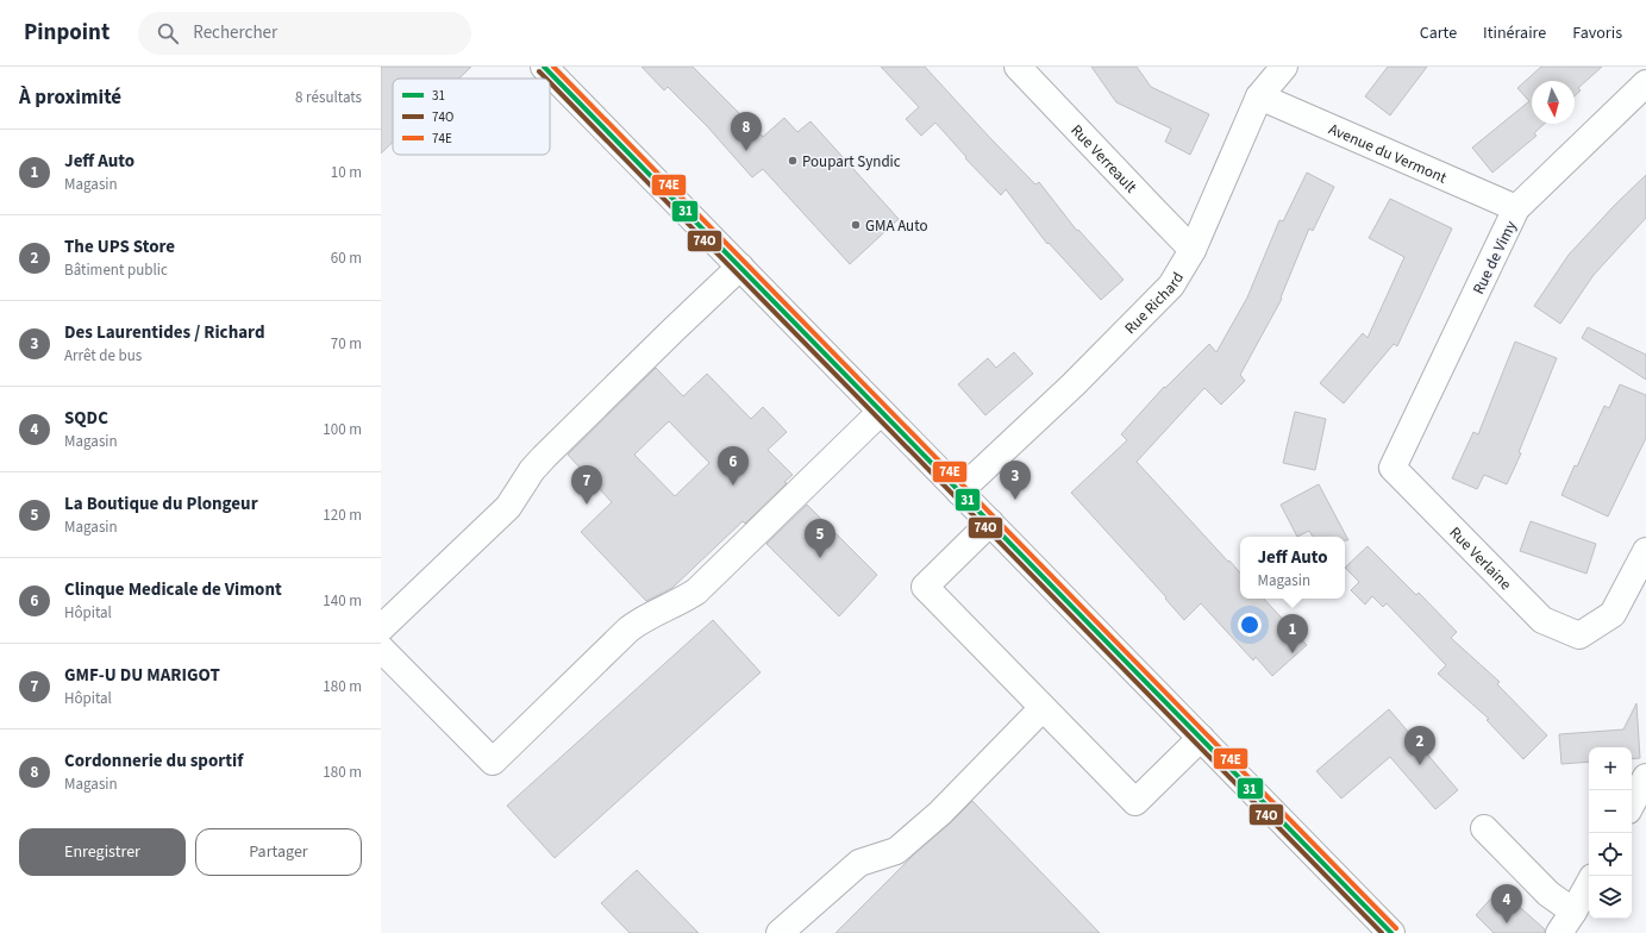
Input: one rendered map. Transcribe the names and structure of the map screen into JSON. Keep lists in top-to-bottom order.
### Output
{
  "streets": {
    "street": [
      "Avenue du Vermont",
      "Rue Verreault",
      "Rue de Vimy",
      "Rue Richard",
      "Rue Verlaine"
    ]
  },
  "crossings": [
    ["Avenue du Vermont", "Rue de Vimy"],
    ["Avenue du Vermont", "Rue Richard"],
    ["Rue Verreault", "Rue Richard"],
    ["Rue de Vimy", "Rue Verlaine"]
  ],
  "places": ["Poupart Syndic", "GMA Auto"],
  "lines": ["transit line 31", "transit line 74E", "transit line 74O"],
  "legend": ["31", "74O", "74E"],
  "north": "bottom",
  "page": {
    "header": "Pinpoint",
    "search": "Rechercher",
    "nav": ["Carte", "Itinéraire", "Favoris"],
    "heading": ["À proximité", "8 résultats"],
    "pins": [
      "8",
      "6",
      "3",
      "7",
      "5",
      "1",
      "2",
      "4"
    ],
    "list": [
      {
        "mark": "1",
        "name": "Jeff Auto",
        "note": "Magasin",
        "value": "10 m"
      },
      {
        "mark": "2",
        "name": "The UPS Store",
        "note": "Bâtiment public",
        "value": "60 m"
      },
      {
        "mark": "3",
        "name": "Des Laurentides / Richard",
        "note": "Arrêt de bus",
        "value": "70 m"
      },
      {
        "mark": "4",
        "name": "SQDC",
        "note": "Magasin",
        "value": "100 m"
      },
      {
        "mark": "5",
        "name": "La Boutique du Plongeur",
        "note": "Magasin",
        "value": "120 m"
      },
      {
        "mark": "6",
        "name": "Clinque Medicale de Vimont",
        "note": "Hôpital",
        "value": "140 m"
      },
      {
        "mark": "7",
        "name": "GMF-U DU MARIGOT",
        "note": "Hôpital",
        "value": "180 m"
      },
      {
        "mark": "8",
        "name": "Cordonnerie du sportif",
        "note": "Magasin",
        "value": "180 m"
      }
    ],
    "popup": ["Jeff Auto", "Magasin"],
    "map_buttons": ["+", "−"],
    "buttons": ["Enregistrer", "Partager"]
  }
}
